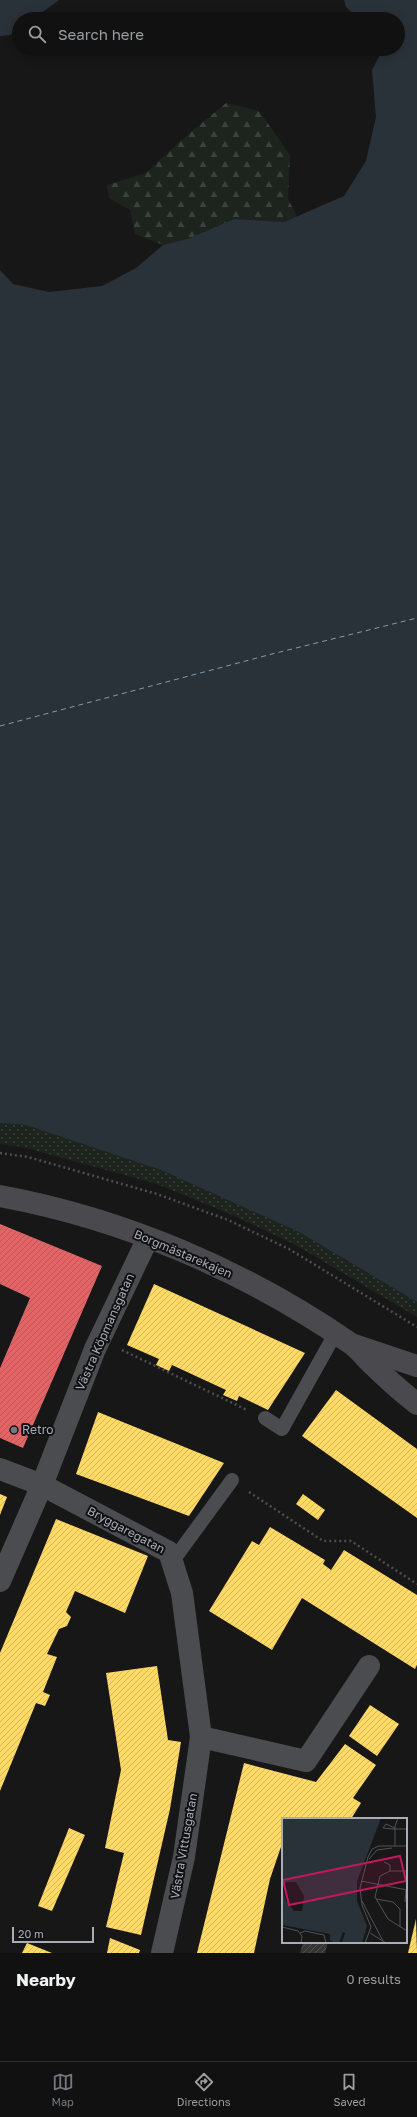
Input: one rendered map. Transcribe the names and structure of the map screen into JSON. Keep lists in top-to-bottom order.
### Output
{
  "streets": {
    "main road": ["Borgmästarekajen"],
    "street": ["Västra Köpmansgatan", "Bryggaregatan", "Västra Vittusgatan"]
  },
  "crossings": [
    ["Borgmästarekajen", "Västra Köpmansgatan"],
    ["Västra Köpmansgatan", "Bryggaregatan"],
    ["Bryggaregatan", "Västra Vittusgatan"]
  ],
  "places": ["Retro"],
  "scale_bar": "20 m",
  "page": {
    "search": "Search here",
    "scale": "20 m",
    "heading": ["Nearby", "0 results"],
    "nav": ["Map", "Directions", "Saved"]
  }
}
